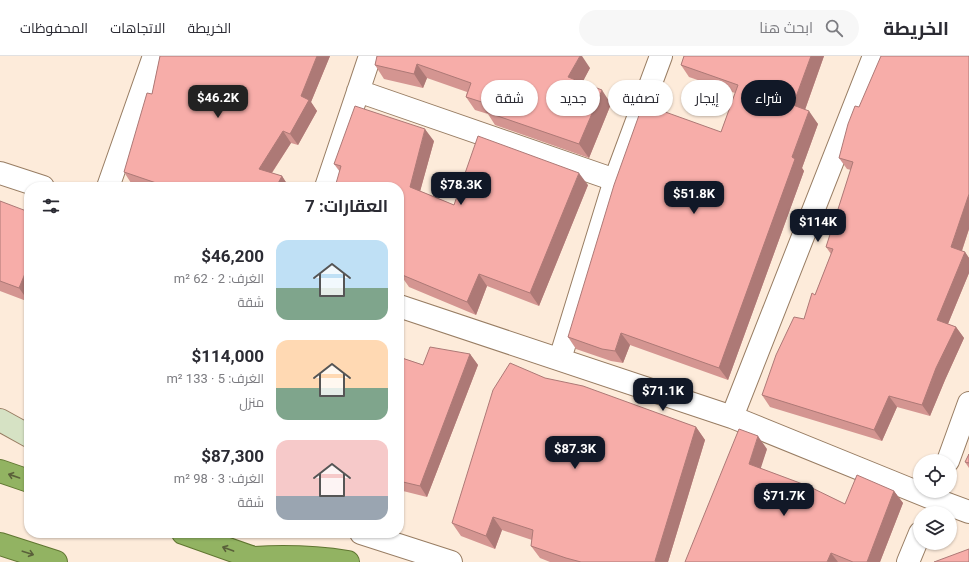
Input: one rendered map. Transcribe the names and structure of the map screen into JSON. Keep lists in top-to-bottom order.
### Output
{
  "page": {
    "header": "الخريطة",
    "search": "ابحث هنا",
    "nav": ["الخريطة", "الاتجاهات", "المحفوظات"],
    "chip": [
      "شراء",
      "إيجار",
      "تصفية",
      "جديد",
      "شقة"
    ],
    "price": [
      "$46.2K",
      "$78.3K",
      "$51.8K",
      "$114K",
      "$71.1K",
      "$87.3K",
      "$71.7K"
    ],
    "heading": "العقارات: 7",
    "list": [
      {
        "name": "$46,200",
        "note": "الغرف: 2 · 62 m² · شقة"
      },
      {
        "name": "$114,000",
        "note": "الغرف: 5 · 133 m² · منزل"
      },
      {
        "name": "$87,300",
        "note": "الغرف: 3 · 98 m² · شقة"
      }
    ]
  }
}
